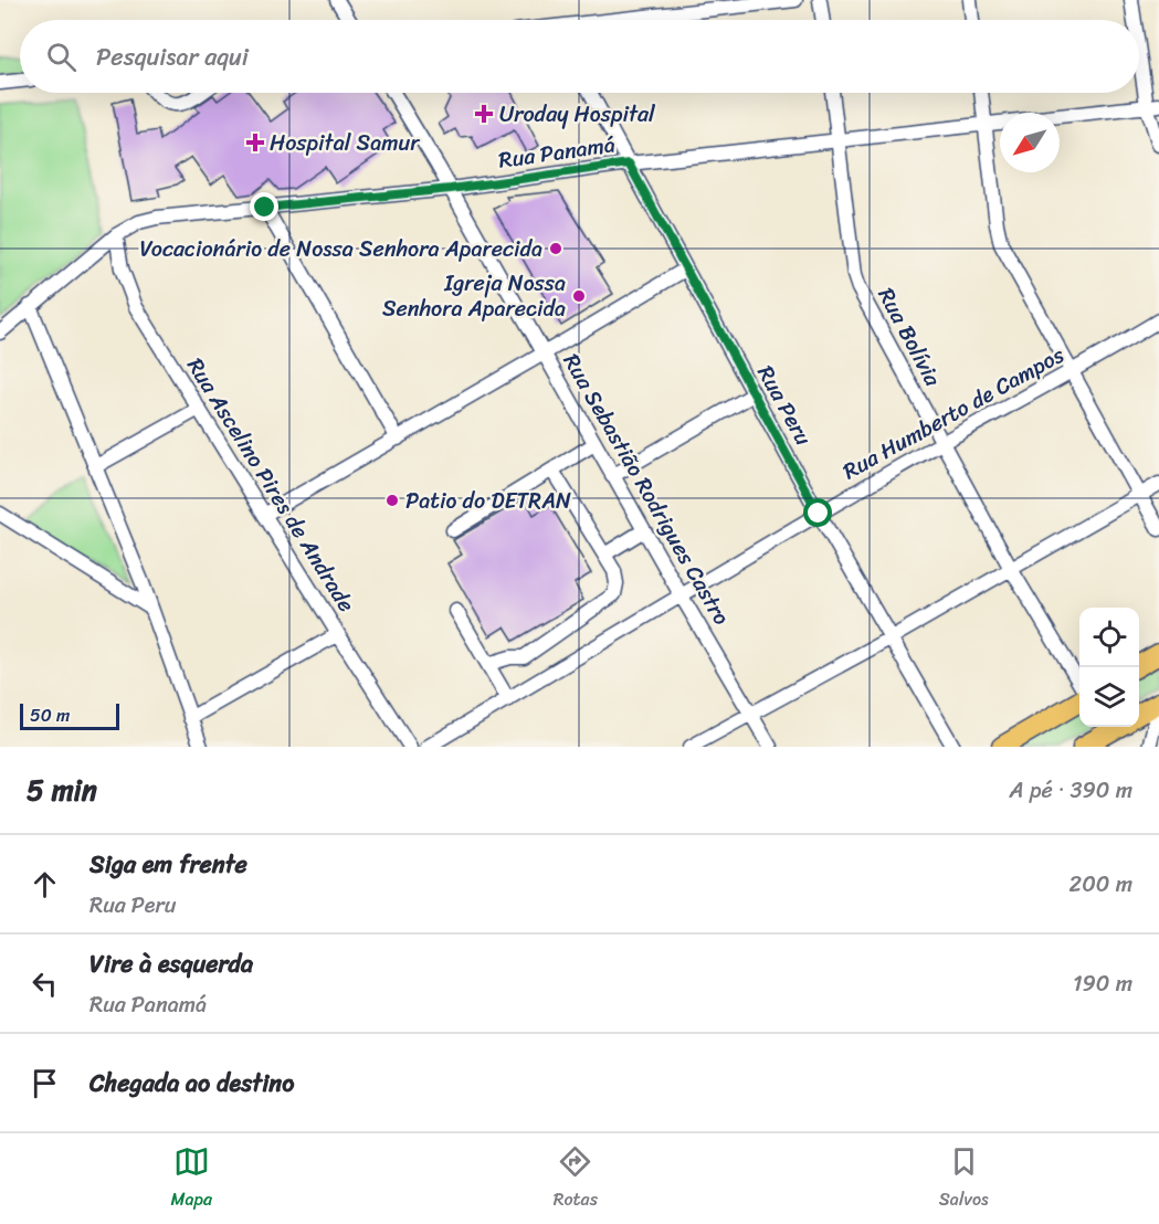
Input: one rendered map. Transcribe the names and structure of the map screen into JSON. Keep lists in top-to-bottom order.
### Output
{
  "streets": {
    "street": [
      "Rua Panamá",
      "Rua Bolívia",
      "Rua Peru",
      "Rua Humberto de Campos",
      "Rua Ascelino Pires de Andrade",
      "Rua Sebastião Rodrigues Castro"
    ]
  },
  "crossings": [
    ["Rua Panamá", "Rua Bolívia"],
    ["Rua Panamá", "Rua Peru"],
    ["Rua Panamá", "Rua Ascelino Pires de Andrade"],
    ["Rua Panamá", "Rua Sebastião Rodrigues Castro"],
    ["Rua Bolívia", "Rua Humberto de Campos"],
    ["Rua Peru", "Rua Humberto de Campos"],
    ["Rua Humberto de Campos", "Rua Sebastião Rodrigues Castro"]
  ],
  "places": {
    "health": ["Uroday Hospital", "Hospital Samur"],
    "other": ["Vocacionário de Nossa Senhora Aparecida", "Igreja Nossa Senhora Aparecida", "Patio do DETRAN"]
  },
  "scale_bar": "50 m",
  "north": "bottom left",
  "page": {
    "search": "Pesquisar aqui",
    "scale": "50 m",
    "heading": ["5 min", "A pé · 390 m"],
    "list": [
      ["Siga em frente", "Rua Peru", "200 m"],
      ["Vire à esquerda", "Rua Panamá", "190 m"],
      "Chegada ao destino"
    ],
    "nav": ["Mapa", "Rotas", "Salvos"]
  }
}
